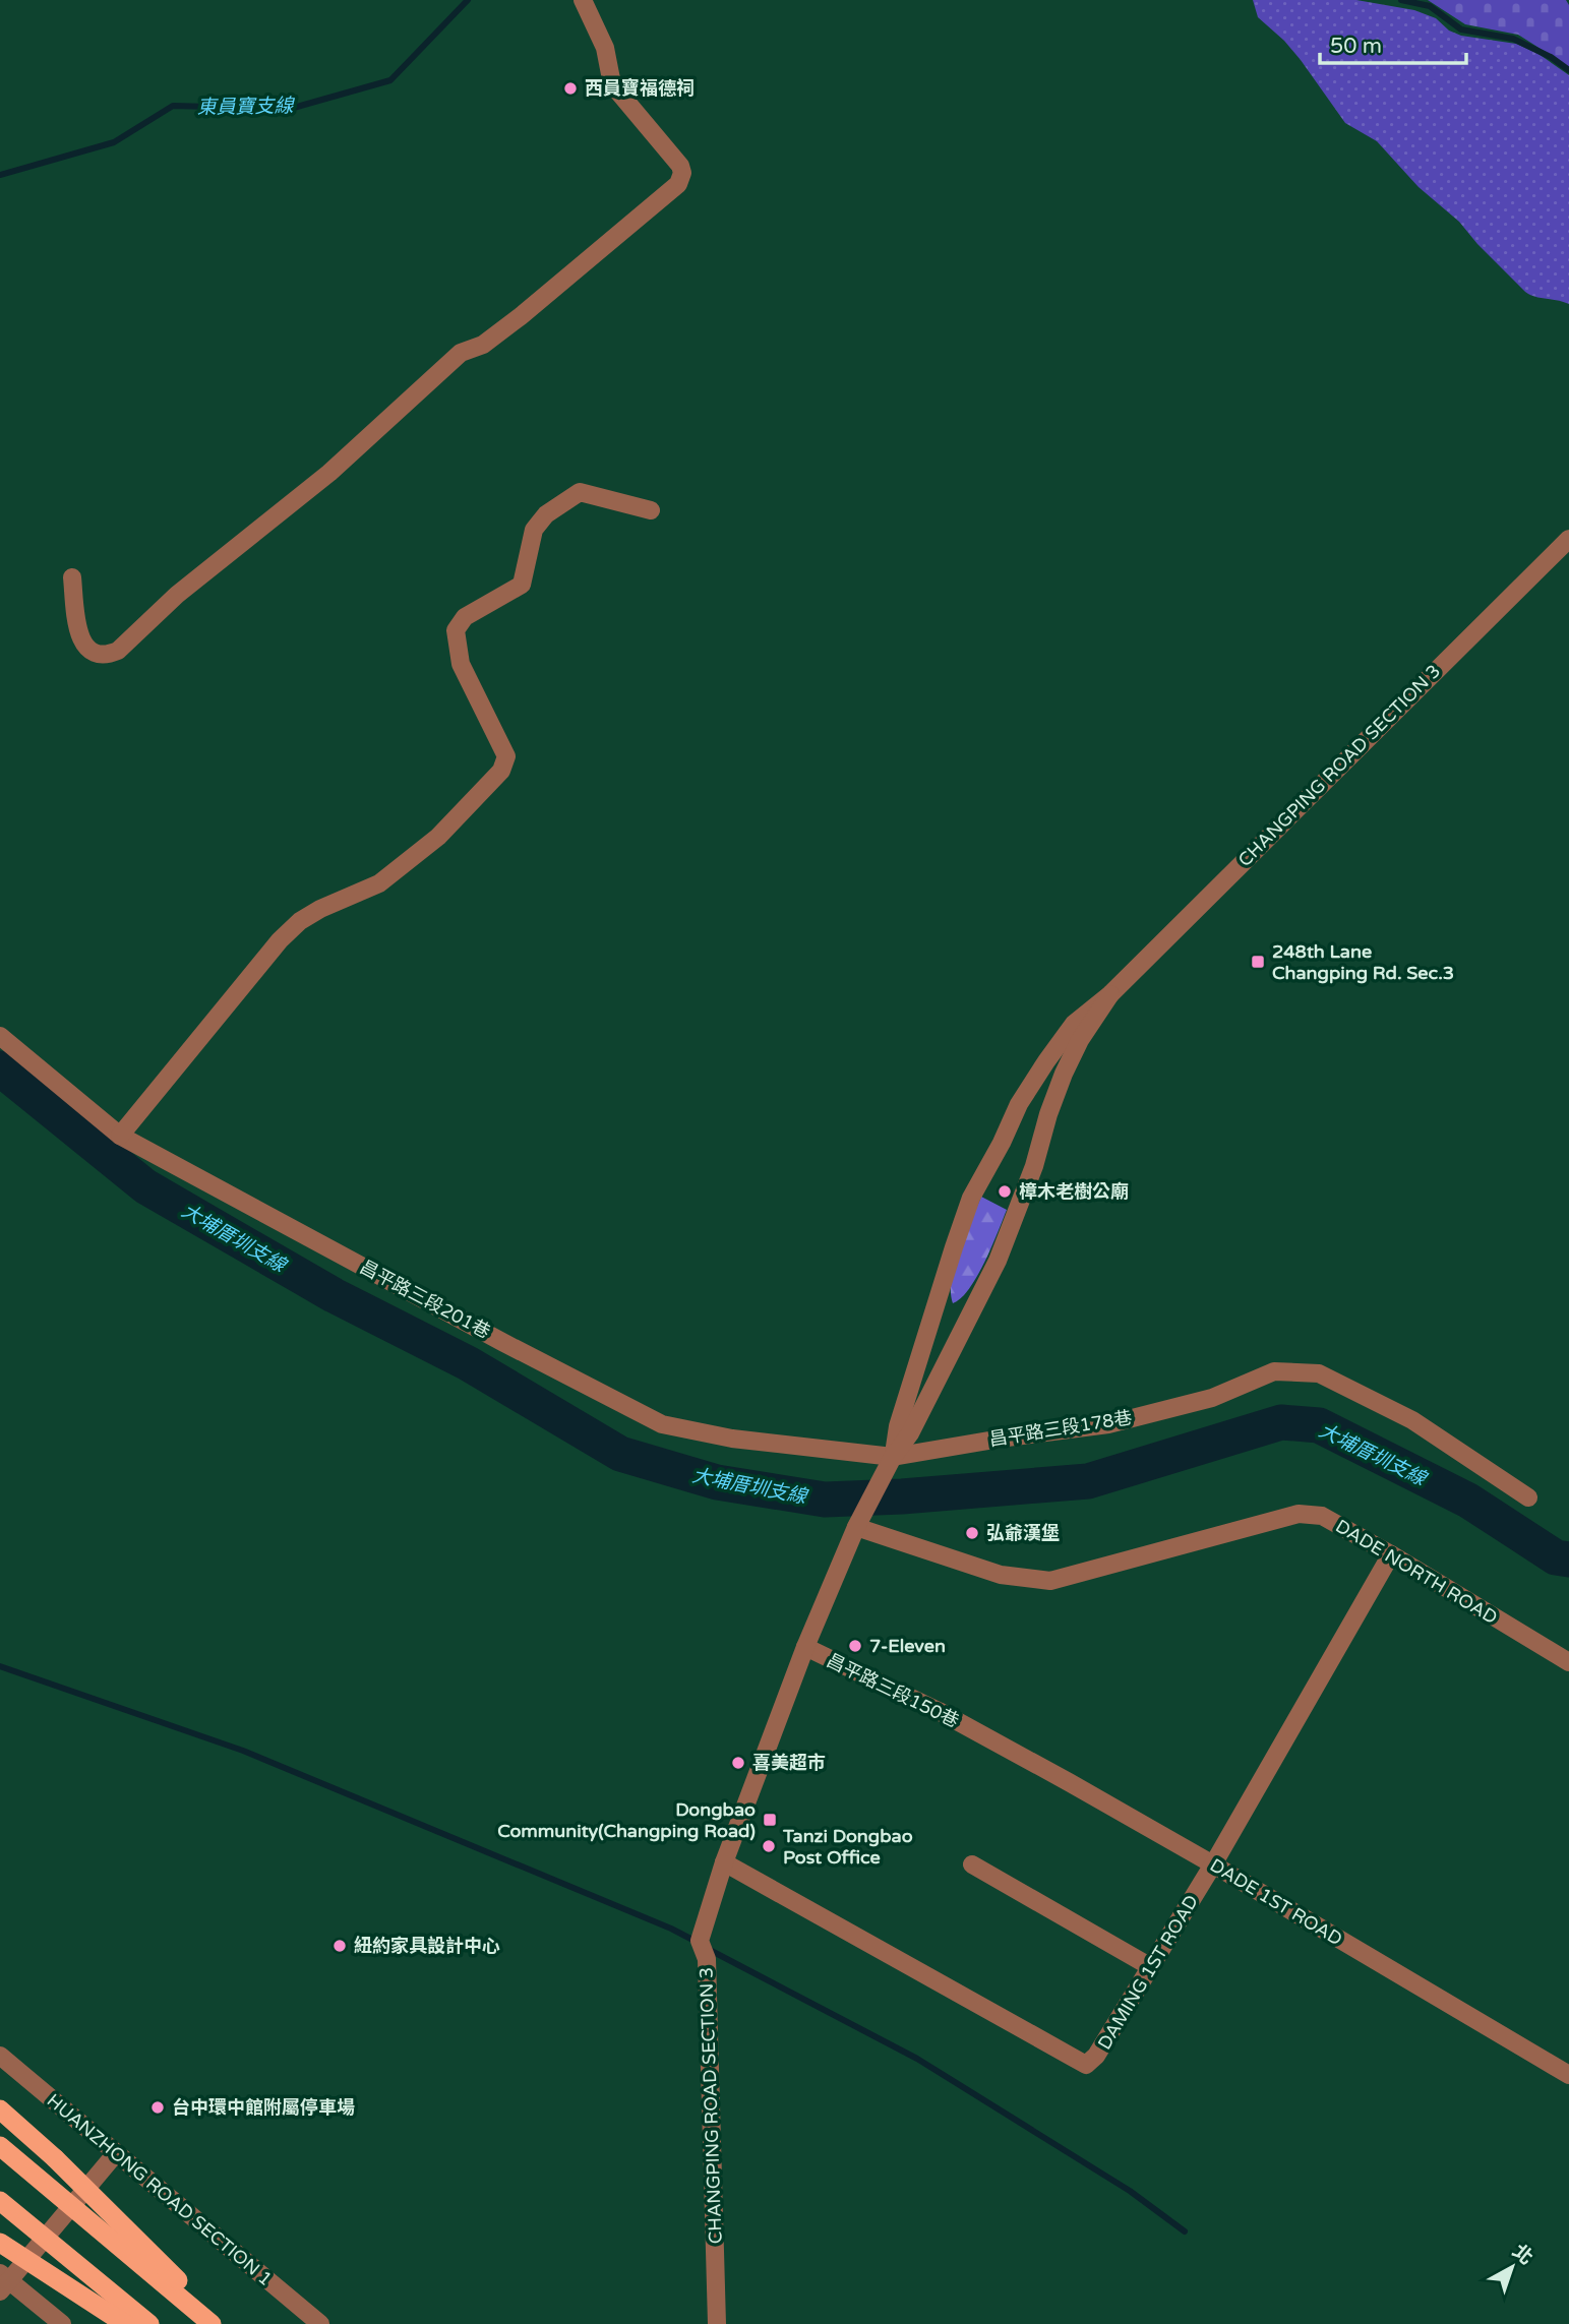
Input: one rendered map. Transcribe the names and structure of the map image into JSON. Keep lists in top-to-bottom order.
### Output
{
  "streets": {
    "street": [
      "CHANGPING ROAD SECTION 3",
      "昌平路三段201巷",
      "昌平路三段178巷",
      "DADE NORTH ROAD",
      "昌平路三段150巷",
      "DADE 1ST ROAD",
      "DAMING 1ST ROAD",
      "HUANZHONG ROAD SECTION 1"
    ]
  },
  "crossings": [
    ["CHANGPING ROAD SECTION 3", "昌平路三段201巷"],
    ["CHANGPING ROAD SECTION 3", "昌平路三段178巷"],
    ["CHANGPING ROAD SECTION 3", "DADE NORTH ROAD"],
    ["CHANGPING ROAD SECTION 3", "昌平路三段150巷"],
    ["CHANGPING ROAD SECTION 3", "DAMING 1ST ROAD"],
    ["昌平路三段201巷", "昌平路三段178巷"],
    ["DADE NORTH ROAD", "DAMING 1ST ROAD"],
    ["昌平路三段150巷", "DADE 1ST ROAD"],
    ["DADE 1ST ROAD", "DAMING 1ST ROAD"]
  ],
  "water": ["東員寶支線", "大埔厝圳支線"],
  "places": {
    "other": [
      "西員寶福德祠",
      "樟木老樹公廟",
      "弘爺漢堡",
      "7-Eleven",
      "喜美超市",
      "Tanzi Dongbao Post Office",
      "紐約家具設計中心",
      "台中環中館附屬停車場"
    ],
    "transit": ["248th Lane Changping Rd. Sec.3", "Dongbao Community(Changping Road)"]
  },
  "scale_bar": "50 m",
  "north": "top right"
}
